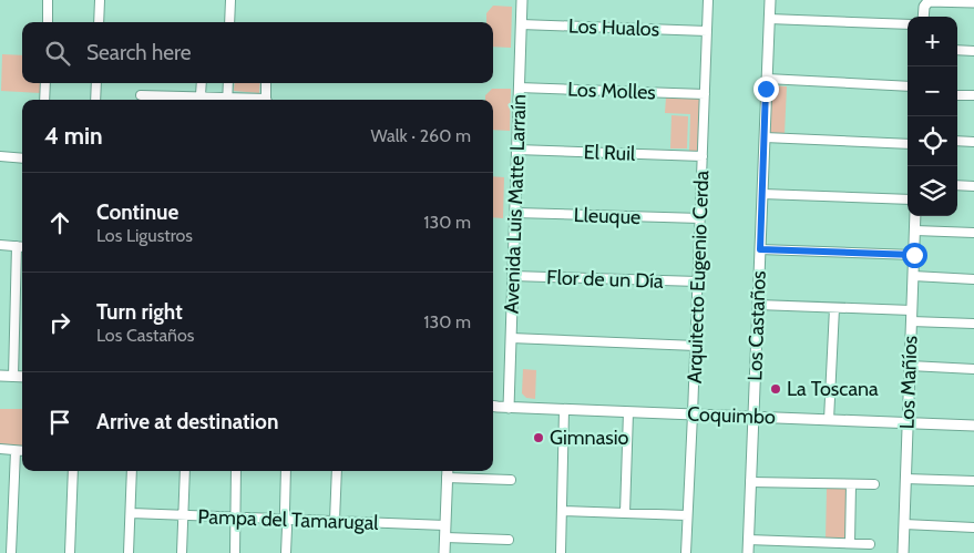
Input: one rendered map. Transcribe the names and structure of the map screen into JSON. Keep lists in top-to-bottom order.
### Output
{
  "streets": {
    "street": [
      "Los Hualos",
      "Los Molles",
      "El Ruil",
      "Avenida Luis Matte Larraín",
      "Lleuque",
      "Arquitecto Eugenio Cerda",
      "Flor de un Día",
      "Los Castaños",
      "Los Mañíos",
      "Coquimbo",
      "Pampa del Tamarugal"
    ]
  },
  "crossings": [
    ["Los Hualos", "Avenida Luis Matte Larraín"],
    ["Los Hualos", "Arquitecto Eugenio Cerda"],
    ["Los Molles", "Avenida Luis Matte Larraín"],
    ["Los Molles", "Arquitecto Eugenio Cerda"],
    ["El Ruil", "Avenida Luis Matte Larraín"],
    ["El Ruil", "Arquitecto Eugenio Cerda"],
    ["Avenida Luis Matte Larraín", "Lleuque"],
    ["Avenida Luis Matte Larraín", "Flor de un Día"],
    ["Avenida Luis Matte Larraín", "Coquimbo"],
    ["Lleuque", "Arquitecto Eugenio Cerda"],
    ["Arquitecto Eugenio Cerda", "Flor de un Día"],
    ["Arquitecto Eugenio Cerda", "Coquimbo"],
    ["Los Castaños", "Coquimbo"],
    ["Los Mañíos", "Coquimbo"]
  ],
  "places": ["La Toscana", "Gimnasio"],
  "page": {
    "map_buttons": ["+", "−"],
    "search": "Search here",
    "heading": ["4 min", "Walk · 260 m"],
    "list": [
      ["Continue", "Los Ligustros", "130 m"],
      ["Turn right", "Los Castaños", "130 m"],
      "Arrive at destination"
    ]
  }
}
